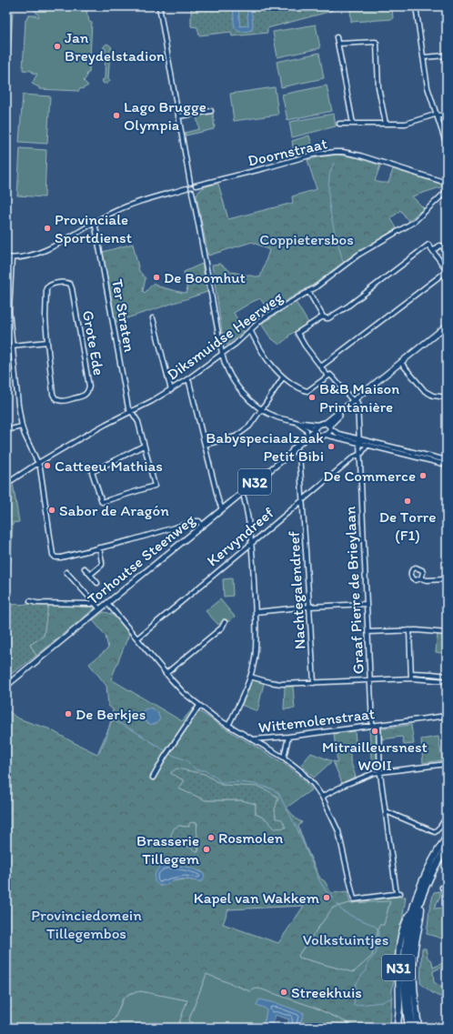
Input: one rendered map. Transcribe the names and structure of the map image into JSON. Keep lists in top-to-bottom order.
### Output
{
  "streets": {
    "highway": ["N31"],
    "main road": ["N32", "Torhoutse Steenweg"],
    "street": [
      "Doornstraat",
      "Ter Straten",
      "Diksmuidse Heerweg",
      "Grote Ede",
      "Kervyndreef",
      "Nachtegalendreef",
      "Graaf Pierre de Brieylaan",
      "Wittemolenstraat"
    ]
  },
  "crossings": [
    ["Ter Straten", "Diksmuidse Heerweg"],
    ["N32", "Torhoutse Steenweg"],
    ["Kervyndreef", "Nachtegalendreef"],
    ["Kervyndreef", "Graaf Pierre de Brieylaan"],
    ["Kervyndreef", "Wittemolenstraat"],
    ["Torhoutse Steenweg", "Wittemolenstraat"],
    ["Graaf Pierre de Brieylaan", "Wittemolenstraat"]
  ],
  "parks": ["Coppietersbos", "Provinciedomein Tillegembos", "Volkstuintjes"],
  "places": [
    "Jan Breydelstadion",
    "Lago Brugge Olympia",
    "Provinciale Sportdienst",
    "De Boomhut",
    "B&B Maison Printanière",
    "Babyspeciaalzaak Petit Bibi",
    "Catteeu Mathias",
    "De Commerce",
    "De Torre (F1)",
    "Sabor de Aragón",
    "De Berkjes",
    "Mitrailleursnest WOII",
    "Rosmolen",
    "Brasserie Tillegem",
    "Kapel van Wakkem",
    "Streekhuis"
  ]
}
